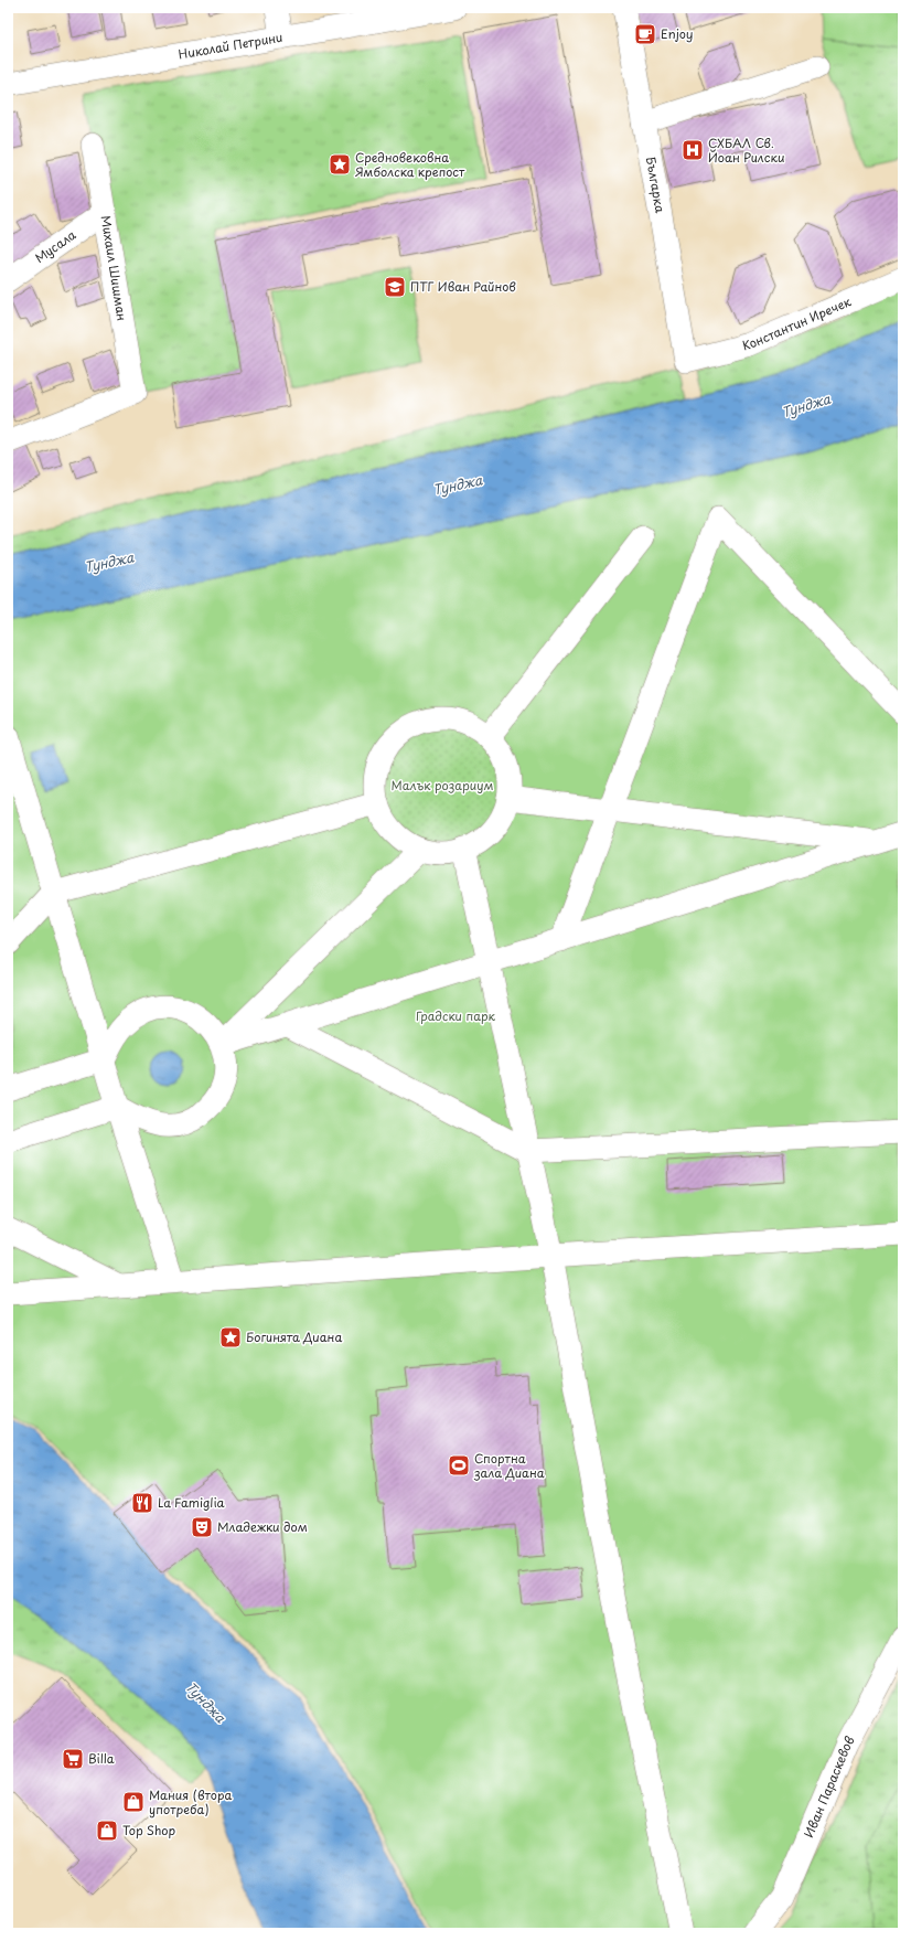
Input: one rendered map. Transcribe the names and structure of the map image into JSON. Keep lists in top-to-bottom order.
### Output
{
  "streets": {
    "street": [
      "Николай Петрини",
      "Българка",
      "Мусала",
      "Михаил Шишман",
      "Константин Иречек",
      "Иван Параскевов"
    ]
  },
  "crossings": [
    ["Българка", "Константин Иречек"],
    ["Мусала", "Михаил Шишман"]
  ],
  "water": ["Тунджа"],
  "parks": ["Малък розариум", "Градски парк"],
  "places": {
    "cafe": ["Enjoy"],
    "hospital": ["СХБАЛ Св. Йоан Рилски"],
    "place": ["Средновековна Ямболска крепост", "Богинята Диана"],
    "school or university": ["ПТГ Иван Райнов"],
    "sports": ["Спортна зала Диана"],
    "restaurant": ["La Famiglia"],
    "theatre": ["Младежки дом"],
    "supermarket": ["Billa"],
    "shop": ["Мания (втора употреба)", "Top Shop"]
  }
}
